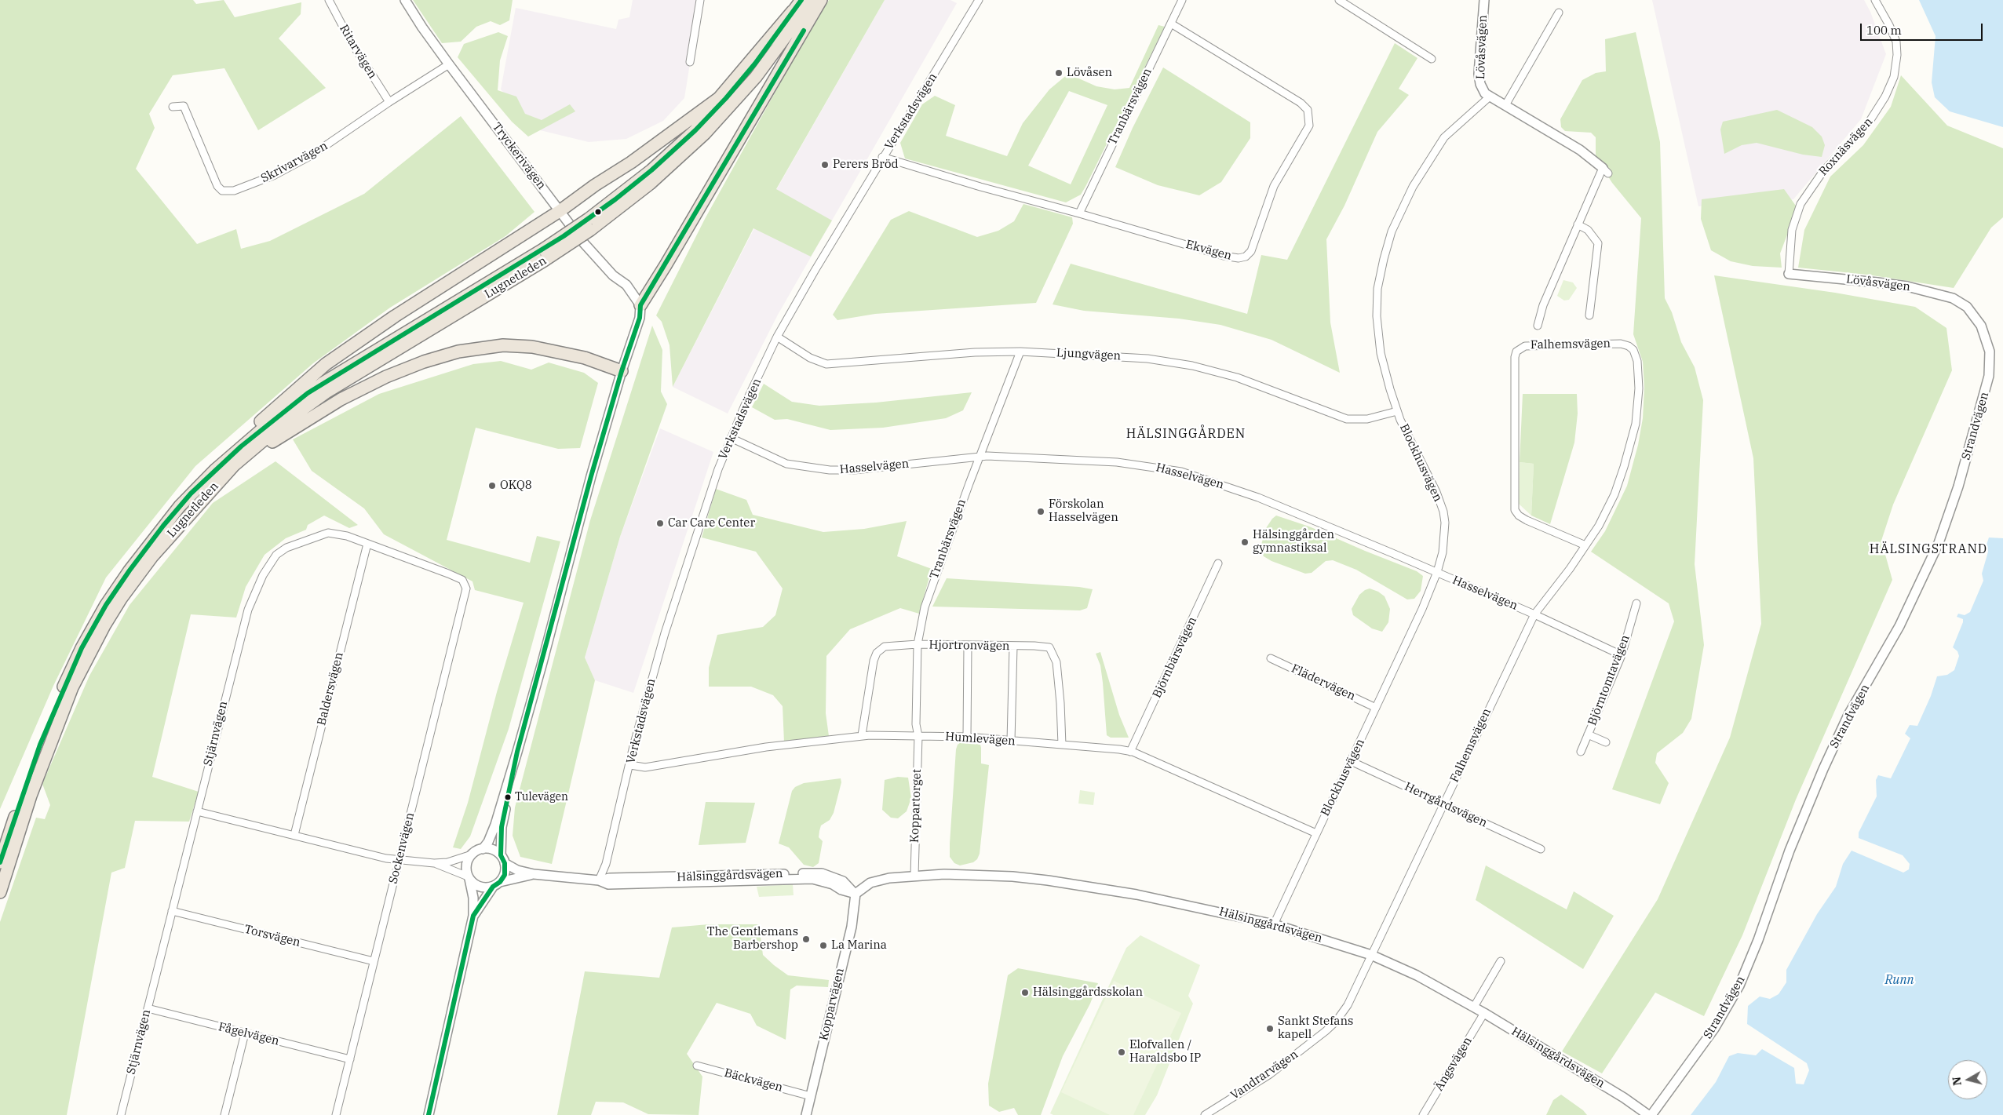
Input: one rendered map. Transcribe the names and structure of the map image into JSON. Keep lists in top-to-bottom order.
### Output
{
  "streets": {
    "highway": ["Lugnetleden"],
    "street": [
      "Lövåsvägen",
      "Ritarvägen",
      "Tranbärsvägen",
      "Verkstadsvägen",
      "Roxnäsvägen",
      "Tryckerivägen",
      "Skrivarvägen",
      "Ekvägen",
      "Falhemsvägen",
      "Ljungvägen",
      "Strandvägen",
      "Blockhusvägen",
      "Hasselvägen",
      "Hjortronvägen",
      "Björnbärsvägen",
      "Björntomtavägen",
      "Flädervägen",
      "Baldersvägen",
      "Stjärnvägen",
      "Humlevägen",
      "Herrgårdsvägen",
      "Koppartorget",
      "Sockenvägen",
      "Hälsinggårdsvägen",
      "Torsvägen",
      "Kopparvägen",
      "Fågelvägen",
      "Ängsvägen",
      "Vandrarvägen",
      "Bäckvägen"
    ]
  },
  "crossings": [
    ["Lövåsvägen", "Roxnäsvägen"],
    ["Lövåsvägen", "Strandvägen"],
    ["Lövåsvägen", "Blockhusvägen"],
    ["Ritarvägen", "Skrivarvägen"],
    ["Tranbärsvägen", "Ekvägen"],
    ["Tranbärsvägen", "Ljungvägen"],
    ["Tranbärsvägen", "Hasselvägen"],
    ["Tranbärsvägen", "Hjortronvägen"],
    ["Tranbärsvägen", "Humlevägen"],
    ["Tranbärsvägen", "Koppartorget"],
    ["Verkstadsvägen", "Ekvägen"],
    ["Verkstadsvägen", "Ljungvägen"],
    ["Verkstadsvägen", "Hasselvägen"],
    ["Verkstadsvägen", "Humlevägen"],
    ["Verkstadsvägen", "Hälsinggårdsvägen"],
    ["Tryckerivägen", "Skrivarvägen"],
    ["Falhemsvägen", "Hasselvägen"],
    ["Falhemsvägen", "Herrgårdsvägen"],
    ["Falhemsvägen", "Hälsinggårdsvägen"],
    ["Falhemsvägen", "Vandrarvägen"],
    ["Ljungvägen", "Blockhusvägen"],
    ["Blockhusvägen", "Hasselvägen"],
    ["Blockhusvägen", "Flädervägen"],
    ["Blockhusvägen", "Humlevägen"],
    ["Blockhusvägen", "Herrgårdsvägen"],
    ["Blockhusvägen", "Hälsinggårdsvägen"],
    ["Hasselvägen", "Björntomtavägen"],
    ["Hjortronvägen", "Humlevägen"],
    ["Björnbärsvägen", "Humlevägen"],
    ["Baldersvägen", "Stjärnvägen"],
    ["Stjärnvägen", "Sockenvägen"],
    ["Stjärnvägen", "Torsvägen"],
    ["Stjärnvägen", "Fågelvägen"],
    ["Humlevägen", "Koppartorget"],
    ["Koppartorget", "Hälsinggårdsvägen"],
    ["Sockenvägen", "Torsvägen"],
    ["Sockenvägen", "Fågelvägen"],
    ["Hälsinggårdsvägen", "Kopparvägen"],
    ["Hälsinggårdsvägen", "Ängsvägen"],
    ["Hälsinggårdsvägen", "Vandrarvägen"],
    ["Kopparvägen", "Bäckvägen"]
  ],
  "districts": ["HÄLSINGGÅRDEN", "HÄLSINGSTRAND"],
  "water": ["Runn"],
  "places": [
    "Lövåsen",
    "Perers Bröd",
    "OKQ8",
    "Förskolan Hasselvägen",
    "Car Care Center",
    "Hälsinggården gymnastiksal",
    "Tulevägen",
    "The Gentlemans Barbershop",
    "La Marina",
    "Hälsinggårdsskolan",
    "Sankt Stefans kapell",
    "Elofvallen / Haraldsbo IP"
  ],
  "scale_bar": "100 m",
  "north": "left"
}
